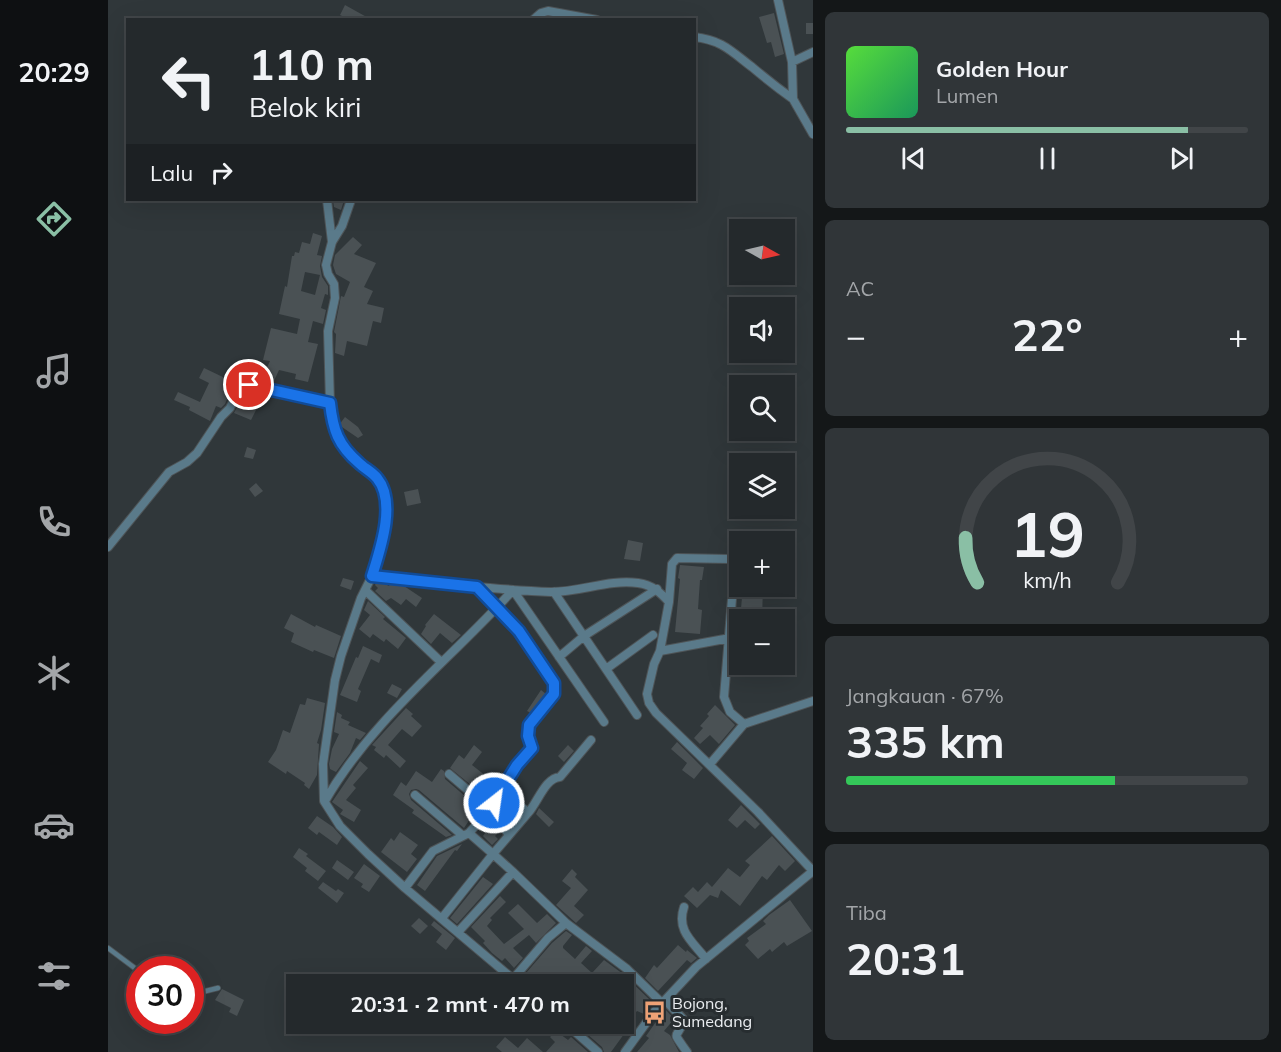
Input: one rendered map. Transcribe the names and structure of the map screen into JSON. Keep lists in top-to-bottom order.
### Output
{
  "places": {
    "bus stop": ["Bojong, Sumedang"]
  },
  "north": "right",
  "page": {
    "tabs": "20:29",
    "turn": ["110 m", "Belok kiri"],
    "song": ["Golden Hour", "Lumen"],
    "then": "Lalu",
    "map_buttons": ["+", "−"],
    "tile": [
      "AC",
      ["Jangkauan · 67%", "335 km"],
      ["Tiba", "20:31"]
    ],
    "heat": ["−", "22°", "+"],
    "limit": "30",
    "trip": "20:31 · 2 mnt · 470 m",
    "gauge": ["19", "km/h"]
  }
}
